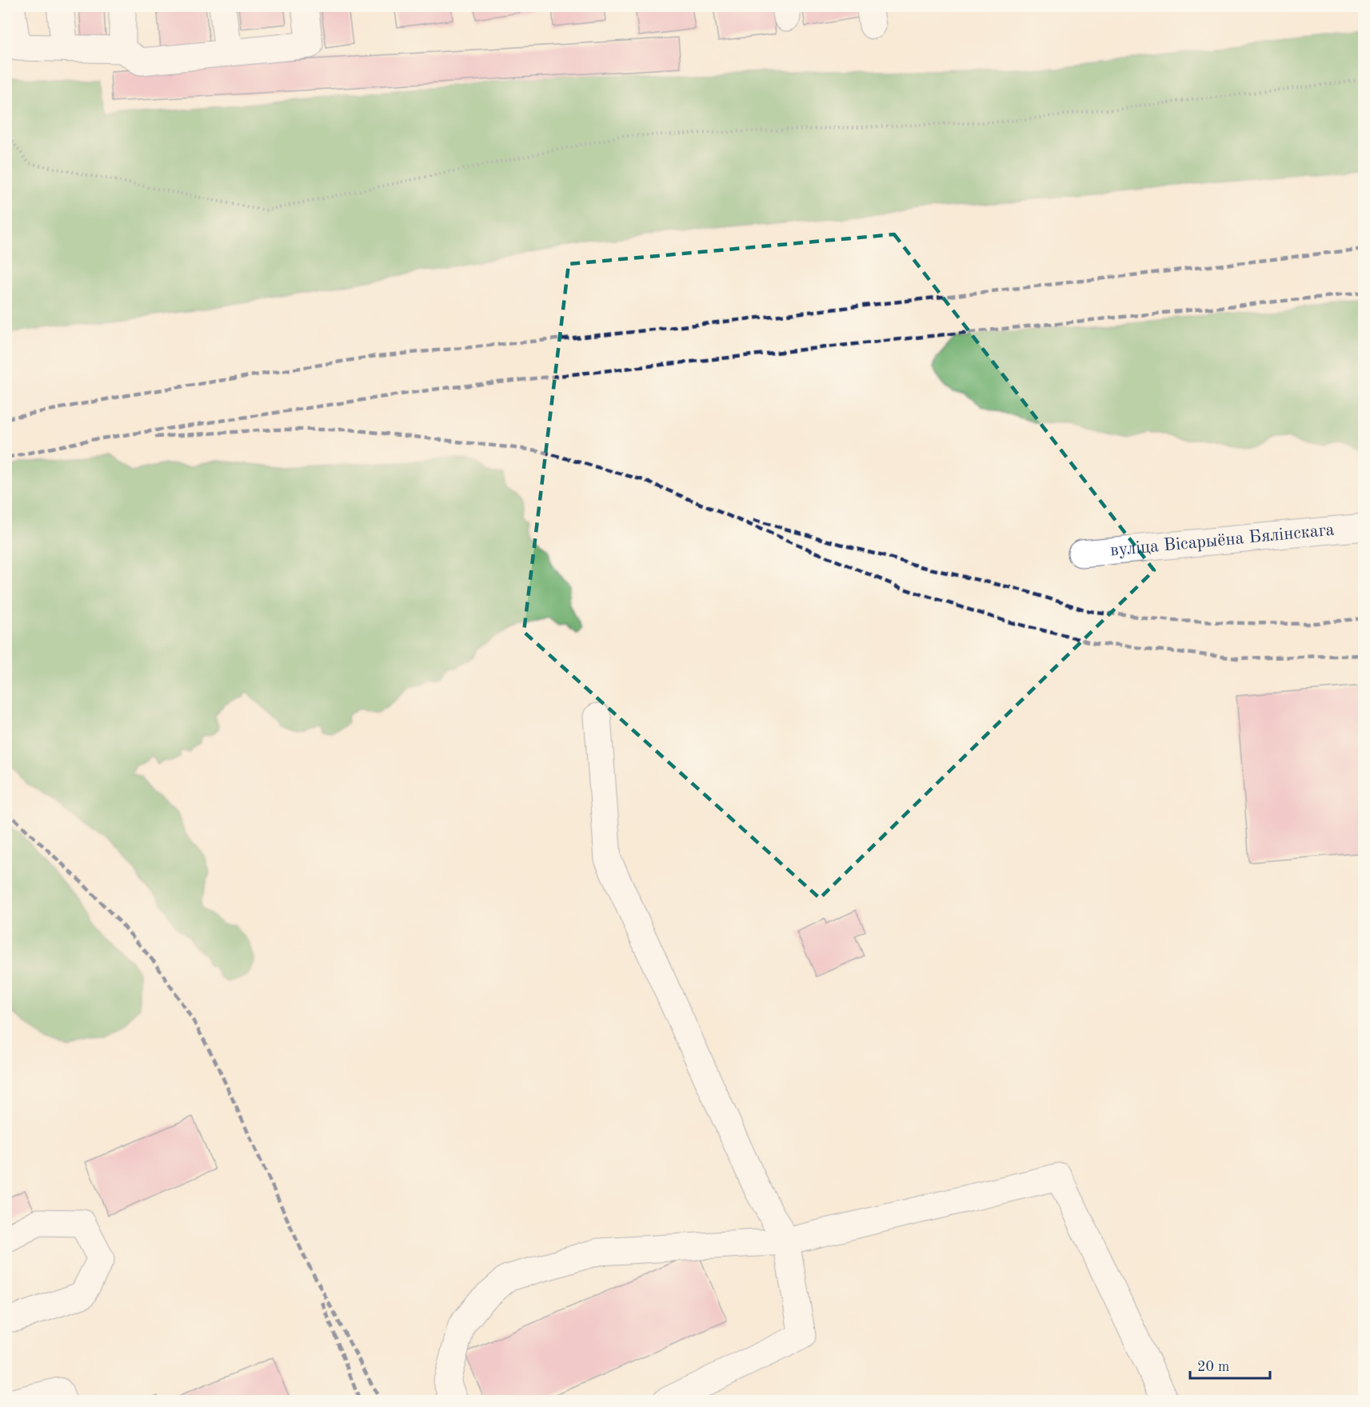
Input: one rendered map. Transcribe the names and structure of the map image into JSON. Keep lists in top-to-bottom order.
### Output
{
  "streets": {
    "street": ["вуліца Вісарыёна Бялінскага"]
  },
  "scale_bar": "20 m"
}
